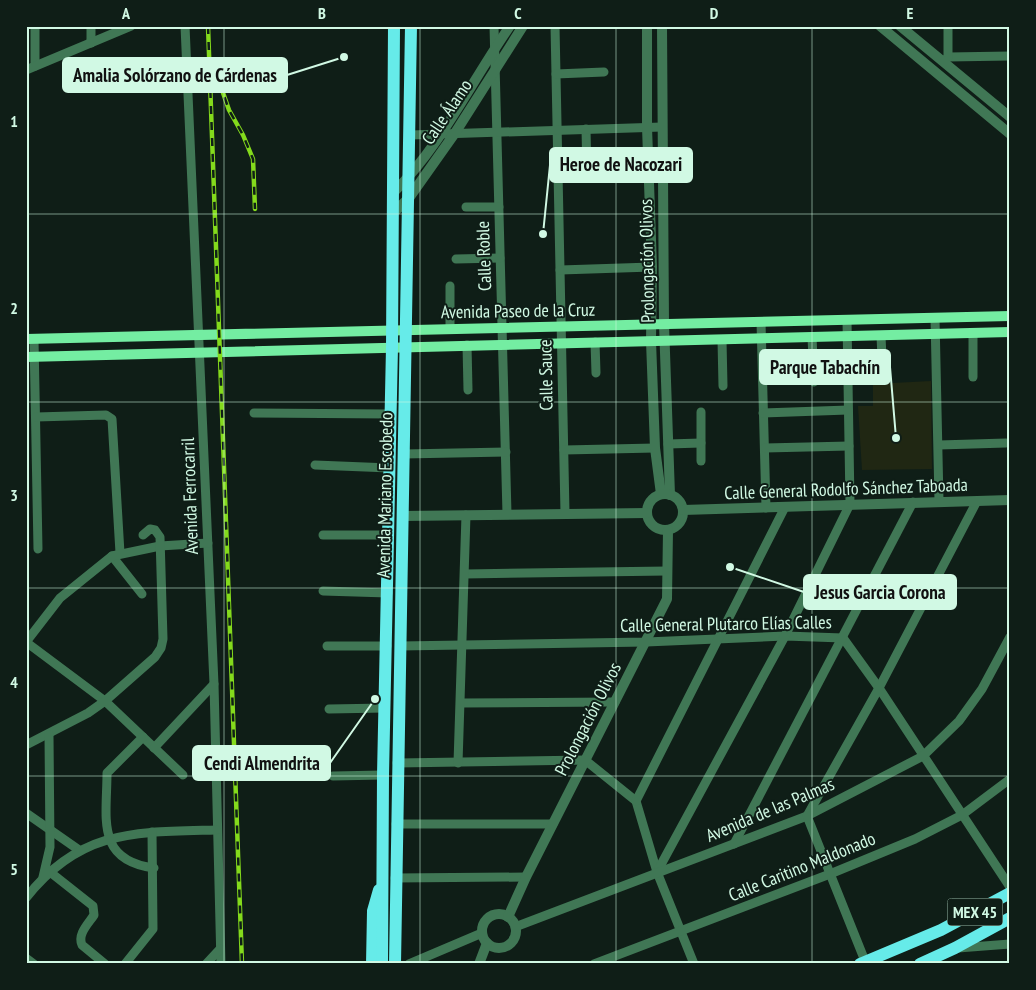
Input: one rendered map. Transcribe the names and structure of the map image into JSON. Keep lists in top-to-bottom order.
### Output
{
  "streets": {
    "main road": ["Avenida Paseo de la Cruz", "Avenida Mariano Escobedo", "MEX 45"],
    "street": [
      "Calle Álamo",
      "Calle Roble",
      "Prolongación Olivos",
      "Calle Sauce",
      "Calle General Rodolfo Sánchez Taboada",
      "Avenida Ferrocarril",
      "Calle General Plutarco Elías Calles",
      "Avenida de las Palmas",
      "Calle Caritino Maldonado"
    ]
  },
  "crossings": [
    ["Calle Álamo", "Calle Roble"],
    ["Calle Álamo", "Avenida Mariano Escobedo"],
    ["Calle Roble", "Avenida Paseo de la Cruz"],
    ["Prolongación Olivos", "Avenida Paseo de la Cruz"],
    ["Prolongación Olivos", "Calle General Rodolfo Sánchez Taboada"],
    ["Prolongación Olivos", "Calle General Plutarco Elías Calles"],
    ["Prolongación Olivos", "Avenida de las Palmas"],
    ["Avenida Paseo de la Cruz", "Calle Sauce"],
    ["Avenida Paseo de la Cruz", "Avenida Mariano Escobedo"],
    ["Avenida Paseo de la Cruz", "Avenida Ferrocarril"],
    ["Avenida Mariano Escobedo", "Calle General Plutarco Elías Calles"],
    ["Calle General Plutarco Elías Calles", "Avenida de las Palmas"],
    ["Calle General Plutarco Elías Calles", "Calle Caritino Maldonado"]
  ],
  "places": [
    "Amalia Solórzano de Cárdenas",
    "Heroe de Nacozari",
    "Parque Tabachín",
    "Jesus Garcia Corona",
    "Cendi Almendrita"
  ],
  "grid": {
    "columns": [
      "A",
      "B",
      "C",
      "D",
      "E"
    ],
    "rows": [
      "1",
      "2",
      "3",
      "4",
      "5"
    ]
  }
}
